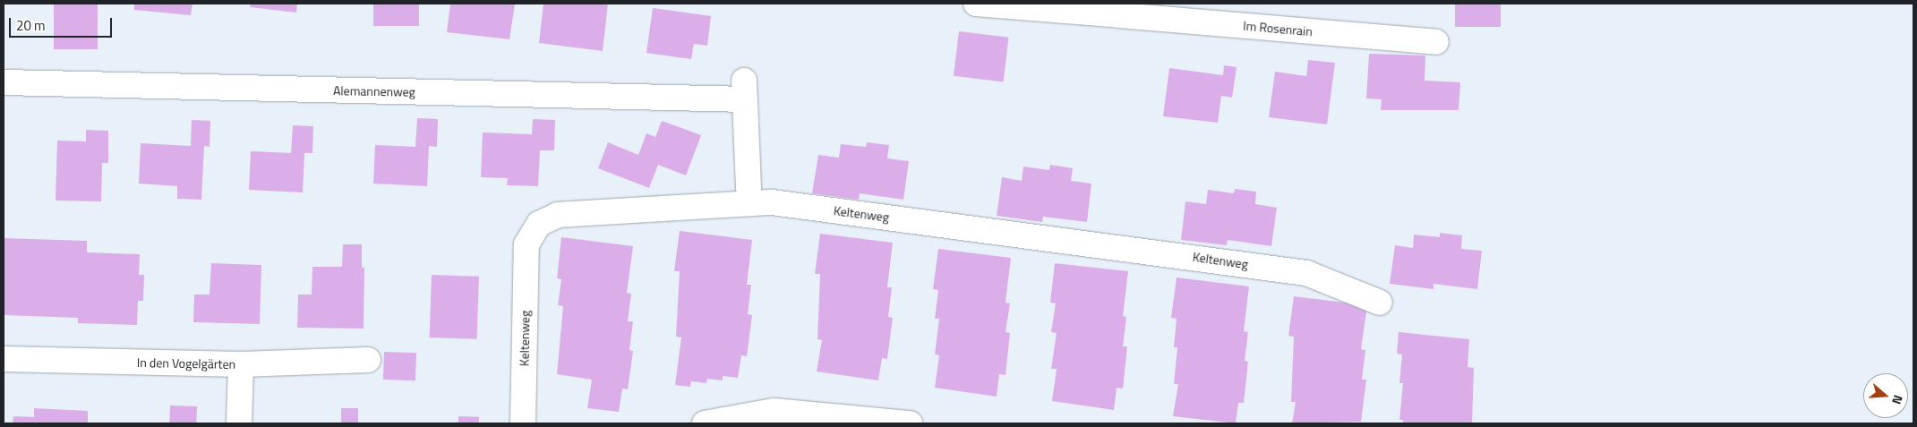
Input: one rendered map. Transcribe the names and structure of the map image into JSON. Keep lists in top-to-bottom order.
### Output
{
  "streets": {
    "street": [
      "Im Rosenrain",
      "Alemannenweg",
      "Keltenweg",
      "In den Vogelgärten"
    ]
  },
  "scale_bar": "20 m",
  "north": "right"
}
